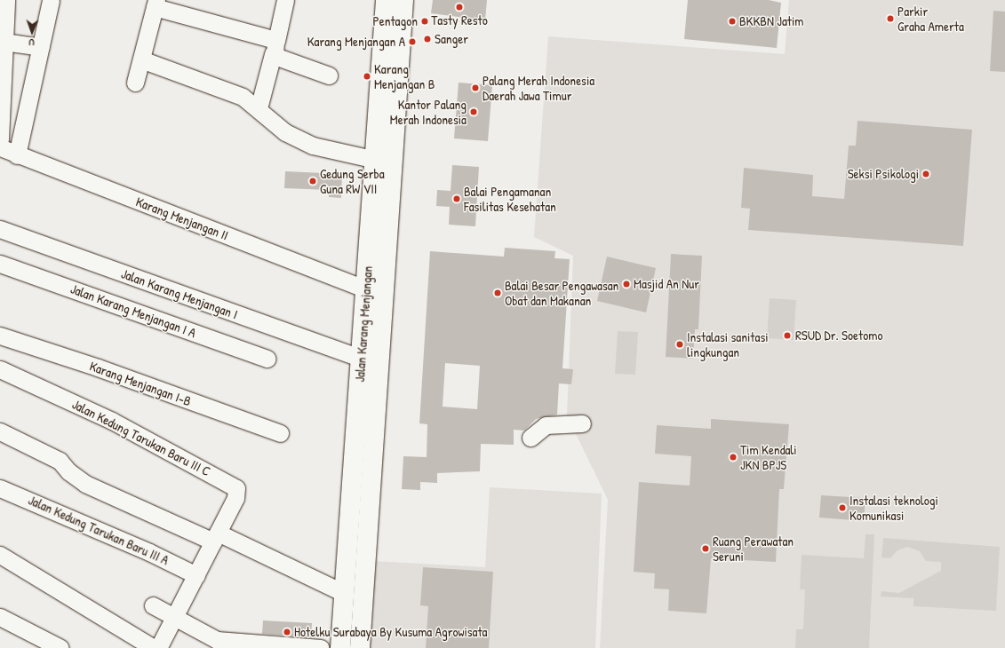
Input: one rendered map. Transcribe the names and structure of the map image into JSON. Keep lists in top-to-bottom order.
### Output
{
  "streets": {
    "main road": ["Jalan Karang Menjangan"],
    "street": [
      "Karang Menjangan II",
      "Jalan Karang Menjangan I",
      "Jalan Karang Menjangan I A",
      "Karang Menjangan I-B",
      "Jalan Kedung Tarukan Baru III C",
      "Jalan Kedung Tarukan Baru III A"
    ]
  },
  "crossings": [
    ["Karang Menjangan II", "Jalan Karang Menjangan"],
    ["Jalan Karang Menjangan I", "Jalan Karang Menjangan"]
  ],
  "places": [
    "Tasty Resto",
    "Parkir Graha Amerta",
    "Pentagon",
    "BKKBN Jatim",
    "Sanger",
    "Karang Menjangan A",
    "Karang Menjangan B",
    "Palang Merah Indonesia Daerah Jawa Timur",
    "Kantor Palang Merah Indonesia",
    "Seksi Psikologi",
    "Gedung Serba Guna RW VII",
    "Balai Pengamanan Fasilitas Kesehatan",
    "Masjid An Nur",
    "Balai Besar Pengawasan Obat dan Makanan",
    "RSUD Dr. Soetomo",
    "Instalasi sanitasi lingkungan",
    "Tim Kendali JKN BPJS",
    "Instalasi teknologi Komunikasi",
    "Ruang Perawatan Seruni",
    "Hotelku Surabaya By Kusuma Agrowisata"
  ],
  "north": "bottom"
}
